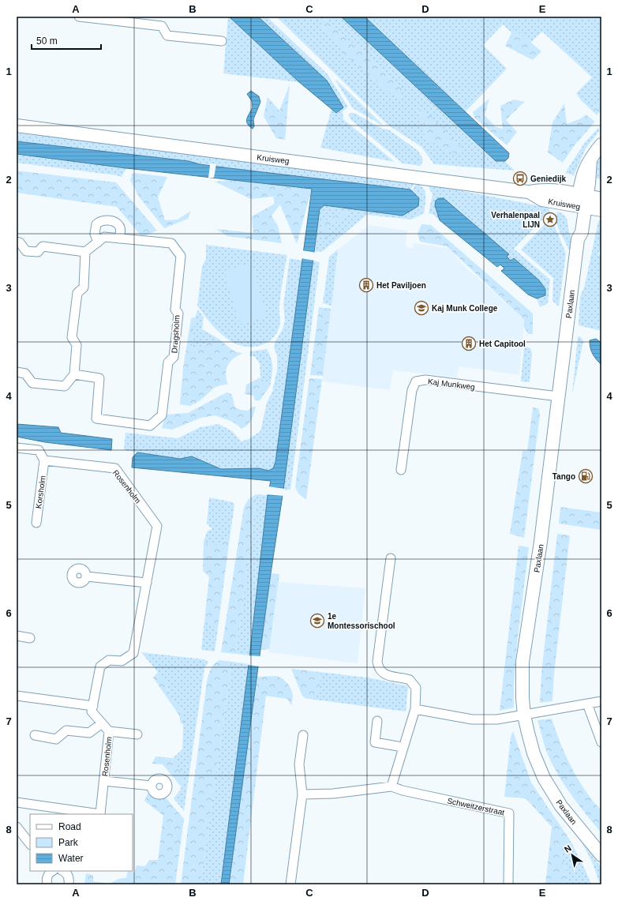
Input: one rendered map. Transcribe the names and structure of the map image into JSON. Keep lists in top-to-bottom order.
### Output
{
  "streets": {
    "street": [
      "Kruisweg",
      "Paxlaan",
      "Dragsholm",
      "Kaj Munkweg",
      "Rosenholm",
      "Korsholm",
      "Schweitzerstraat"
    ]
  },
  "crossings": [
    ["Kruisweg", "Paxlaan"],
    ["Paxlaan", "Kaj Munkweg"],
    ["Rosenholm", "Korsholm"]
  ],
  "places": {
    "bus stop": ["Geniedijk"],
    "place": ["Verhalenpaal LIJN"],
    "building": ["Het Paviljoen", "Het Capitool"],
    "school or university": ["Kaj Munk College", "1e Montessorischool"],
    "fuel station": ["Tango"]
  },
  "legend": ["Road", "Park", "Water"],
  "scale_bar": "50 m",
  "north": "top left",
  "grid": {
    "columns": [
      "A",
      "B",
      "C",
      "D",
      "E"
    ],
    "rows": [
      "1",
      "2",
      "3",
      "4",
      "5",
      "6",
      "7",
      "8"
    ]
  }
}
